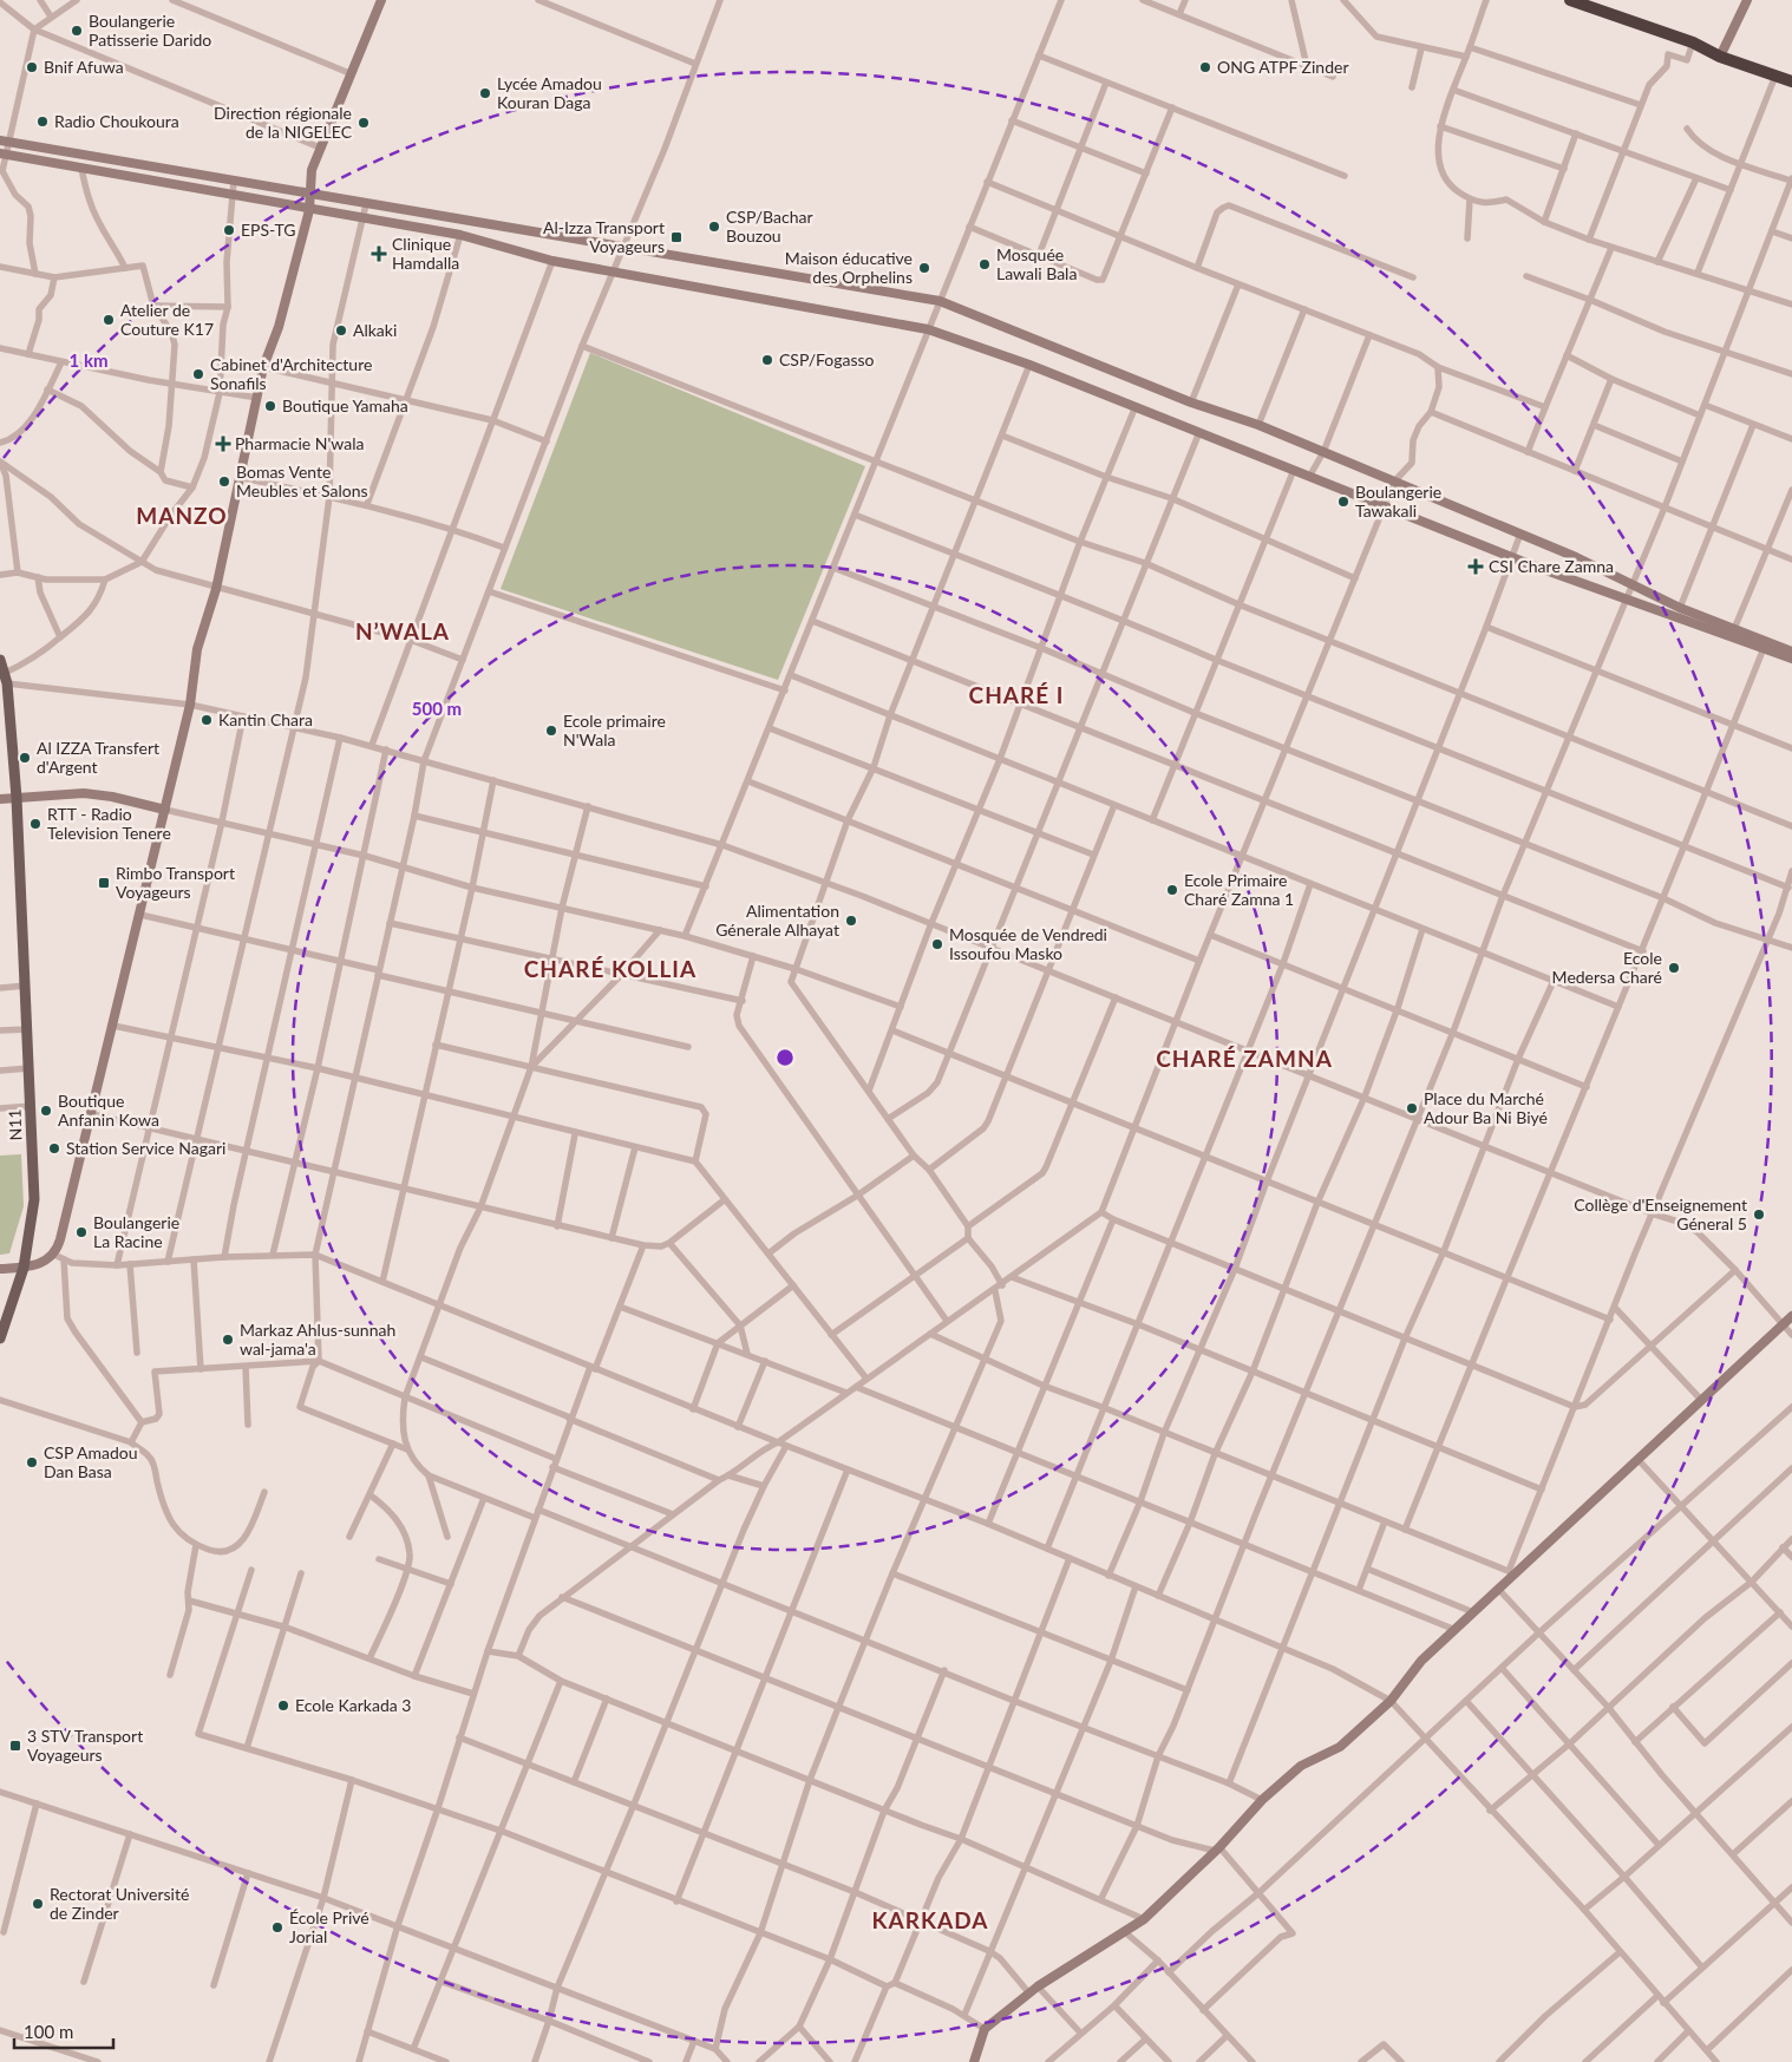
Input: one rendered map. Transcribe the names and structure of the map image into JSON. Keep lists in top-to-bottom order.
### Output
{
  "streets": {
    "main road": ["N11"]
  },
  "districts": [
    "MANZO",
    "N’WALA",
    "CHARÉ I",
    "CHARÉ KOLLIA",
    "CHARÉ ZAMNA",
    "KARKADA"
  ],
  "places": {
    "other": [
      "Boulangerie Patisserie Darido",
      "Bnif Afuwa",
      "ONG ATPF Zinder",
      "Lycée Amadou Kouran Daga",
      "Radio Choukoura",
      "Direction régionale de la NIGELEC",
      "CSP/Bachar Bouzou",
      "EPS-TG",
      "Mosquée Lawali Bala",
      "Maison éducative des Orphelins",
      "Atelier de Couture K17",
      "Alkaki",
      "CSP/Fogasso",
      "Cabinet d'Architecture Sonafils",
      "Boutique Yamaha",
      "Bomas Vente Meubles et Salons",
      "Boulangerie Tawakali",
      "Kantin Chara",
      "Ecole primaire N'Wala",
      "Al IZZA Transfert d'Argent",
      "RTT - Radio Television Tenere",
      "Ecole Primaire Charé Zamna 1",
      "Alimentation Génerale Alhayat",
      "Mosquée de Vendredi Issoufou Masko",
      "Ecole Medersa Charé",
      "Place du Marché Adour Ba Ni Biyé",
      "Boutique Anfanin Kowa",
      "Station Service Nagari",
      "Collège d'Enseignement Géneral 5",
      "Boulangerie La Racine",
      "Markaz Ahlus-sunnah wal-jama'a",
      "CSP Amadou Dan Basa",
      "Ecole Karkada 3",
      "Rectorat Université de Zinder",
      "École Privé Jorial"
    ],
    "transit": ["Al-Izza Transport Voyageurs", "Rimbo Transport Voyageurs", "3 STV Transport Voyageurs"],
    "health": ["Clinique Hamdalla", "Pharmacie N'wala", "CSI Chare Zamna"]
  },
  "scale_bar": "100 m",
  "rings": ["1 km", "500 m"]
}
